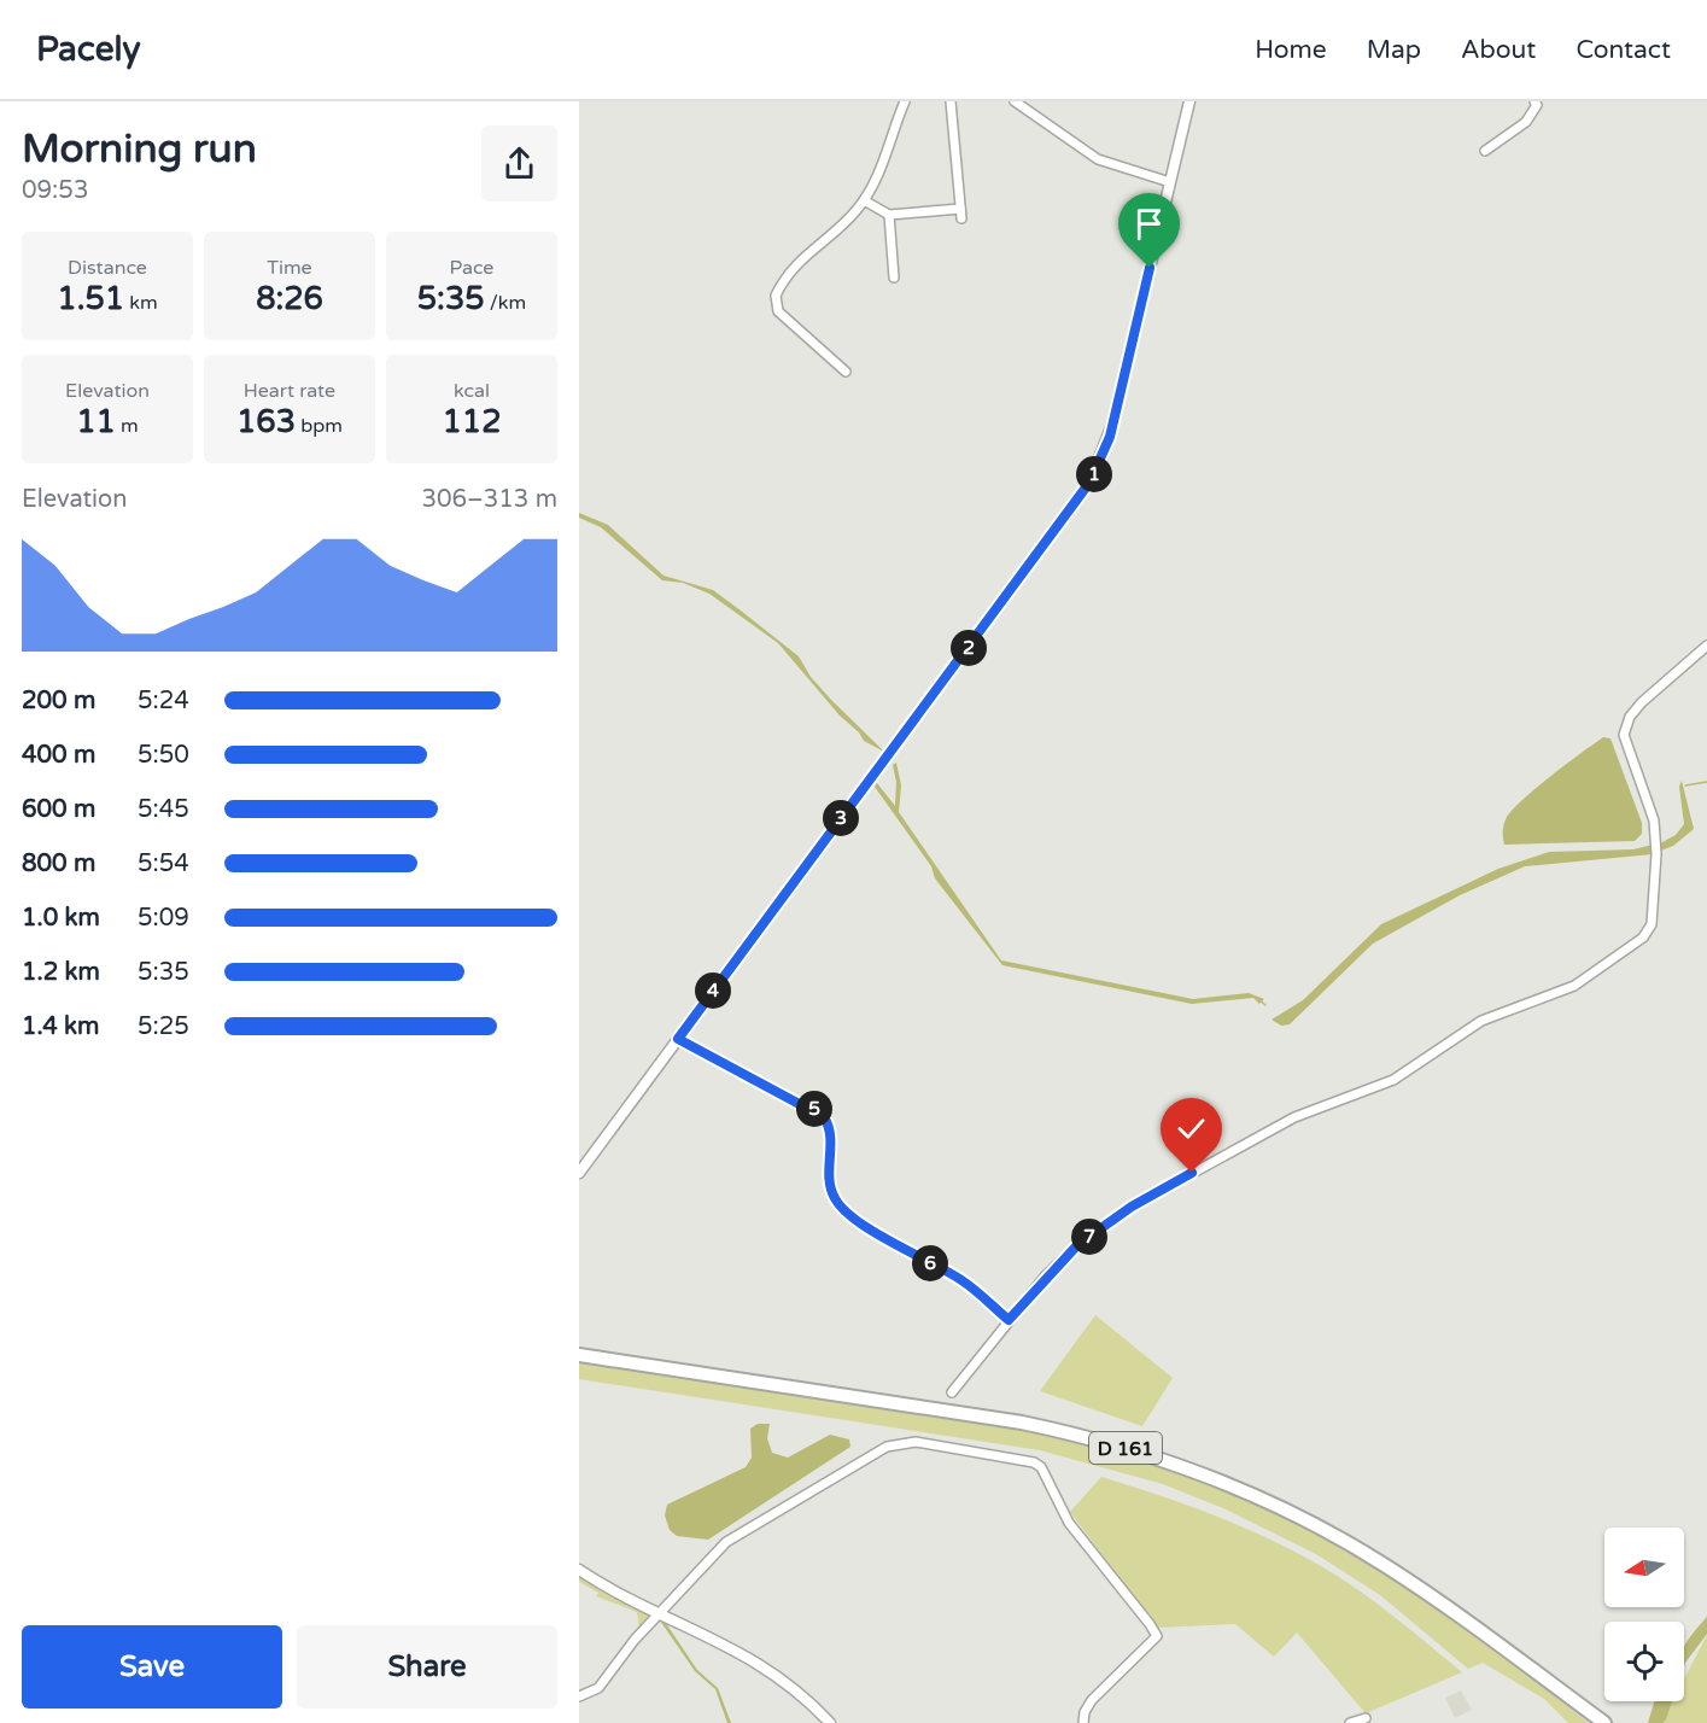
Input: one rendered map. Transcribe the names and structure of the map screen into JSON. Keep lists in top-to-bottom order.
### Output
{
  "streets": {
    "main road": ["D 161"]
  },
  "north": "left",
  "page": {
    "header": "Pacely",
    "nav": [
      "Home",
      "Map",
      "About",
      "Contact"
    ],
    "heading": ["Morning run", "09:53"],
    "stats": [
      ["Distance", "1.51 km"],
      ["Time", "8:26"],
      ["Pace", "5:35 /km"],
      ["Elevation", "11 m"],
      ["Heart rate", "163 bpm"],
      ["kcal", "112"]
    ],
    "pins": [
      "1",
      "2",
      "3",
      "4",
      "5",
      "7",
      "6"
    ],
    "chart": ["Elevation", "306–313 m"],
    "list": [
      {
        "name": "200 m",
        "note": "5:24"
      },
      {
        "name": "400 m",
        "note": "5:50"
      },
      {
        "name": "600 m",
        "note": "5:45"
      },
      {
        "name": "800 m",
        "note": "5:54"
      },
      {
        "name": "1.0 km",
        "note": "5:09"
      },
      {
        "name": "1.2 km",
        "note": "5:35"
      },
      {
        "name": "1.4 km",
        "note": "5:25"
      }
    ],
    "buttons": ["Save", "Share"]
  }
}
